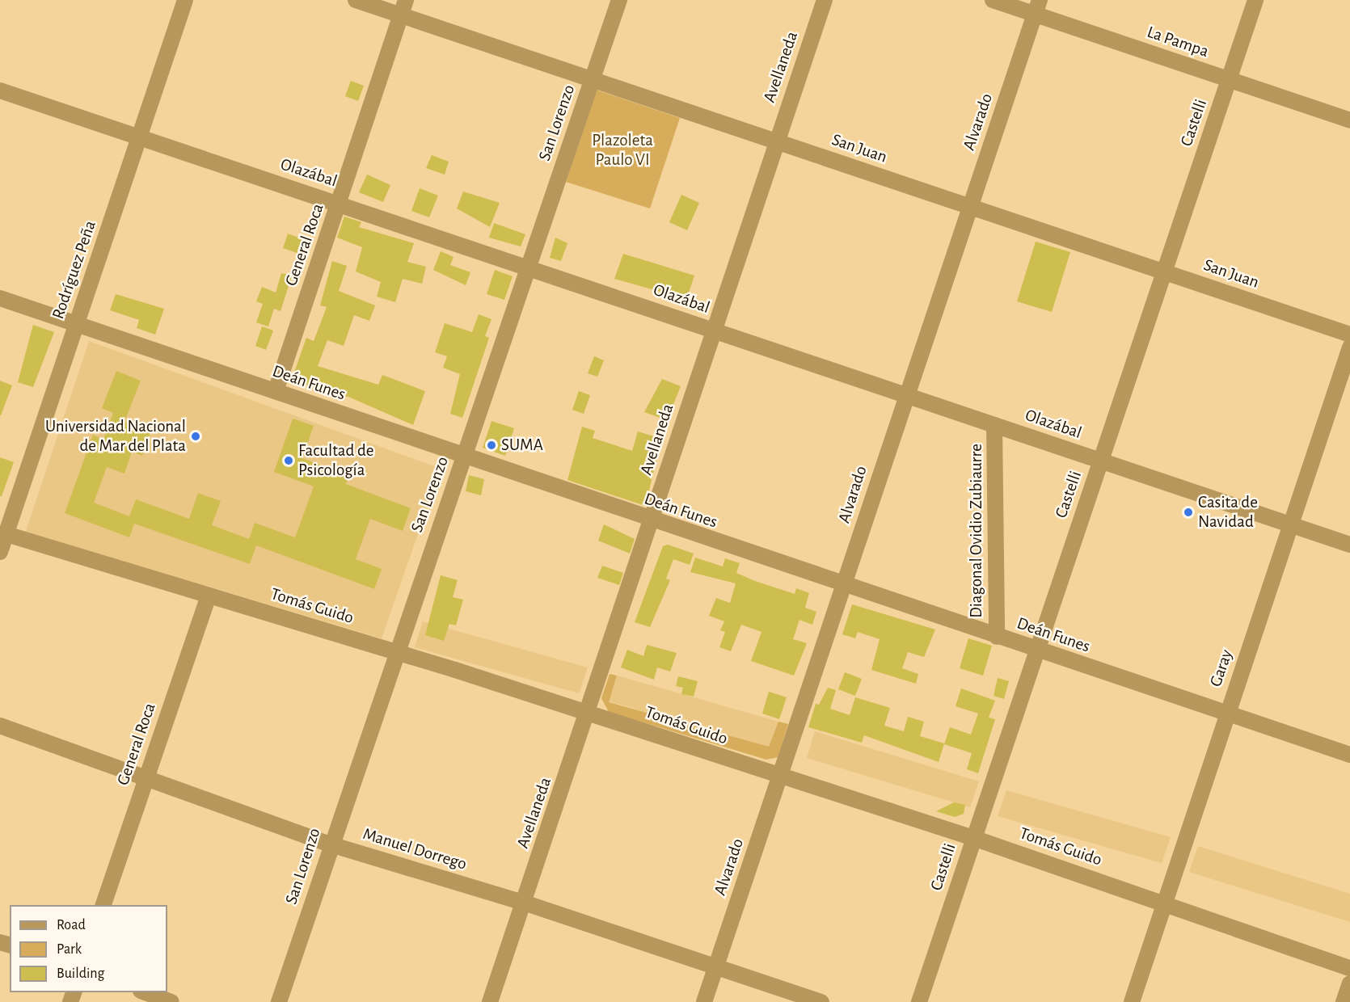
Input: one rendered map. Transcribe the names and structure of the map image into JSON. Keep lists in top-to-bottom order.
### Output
{
  "streets": {
    "street": [
      "La Pampa",
      "Avellaneda",
      "Alvarado",
      "San Lorenzo",
      "Castelli",
      "San Juan",
      "Olazábal",
      "General Roca",
      "Rodríguez Peña",
      "Deán Funes",
      "Diagonal Ovidio Zubiaurre",
      "Tomás Guido",
      "Garay",
      "Manuel Dorrego"
    ]
  },
  "crossings": [
    ["La Pampa", "Alvarado"],
    ["La Pampa", "Castelli"],
    ["Avellaneda", "San Juan"],
    ["Avellaneda", "Olazábal"],
    ["Avellaneda", "Deán Funes"],
    ["Avellaneda", "Tomás Guido"],
    ["Avellaneda", "Manuel Dorrego"],
    ["Alvarado", "San Juan"],
    ["Alvarado", "Olazábal"],
    ["Alvarado", "Deán Funes"],
    ["Alvarado", "Tomás Guido"],
    ["Alvarado", "Manuel Dorrego"],
    ["San Lorenzo", "San Juan"],
    ["San Lorenzo", "Olazábal"],
    ["San Lorenzo", "Deán Funes"],
    ["San Lorenzo", "Tomás Guido"],
    ["San Lorenzo", "Manuel Dorrego"],
    ["Castelli", "San Juan"],
    ["Castelli", "Olazábal"],
    ["Castelli", "Deán Funes"],
    ["Castelli", "Tomás Guido"],
    ["San Juan", "General Roca"],
    ["Olazábal", "General Roca"],
    ["Olazábal", "Rodríguez Peña"],
    ["Olazábal", "Diagonal Ovidio Zubiaurre"],
    ["Olazábal", "Garay"],
    ["General Roca", "Deán Funes"],
    ["General Roca", "Tomás Guido"],
    ["General Roca", "Manuel Dorrego"],
    ["Rodríguez Peña", "Deán Funes"],
    ["Rodríguez Peña", "Tomás Guido"],
    ["Deán Funes", "Diagonal Ovidio Zubiaurre"],
    ["Deán Funes", "Garay"],
    ["Tomás Guido", "Garay"]
  ],
  "parks": ["Plazoleta Paulo VI"],
  "places": [
    "Universidad Nacional de Mar del Plata",
    "SUMA",
    "Facultad de Psicología",
    "Casita de Navidad"
  ],
  "legend": ["Road", "Park", "Building"]
}
